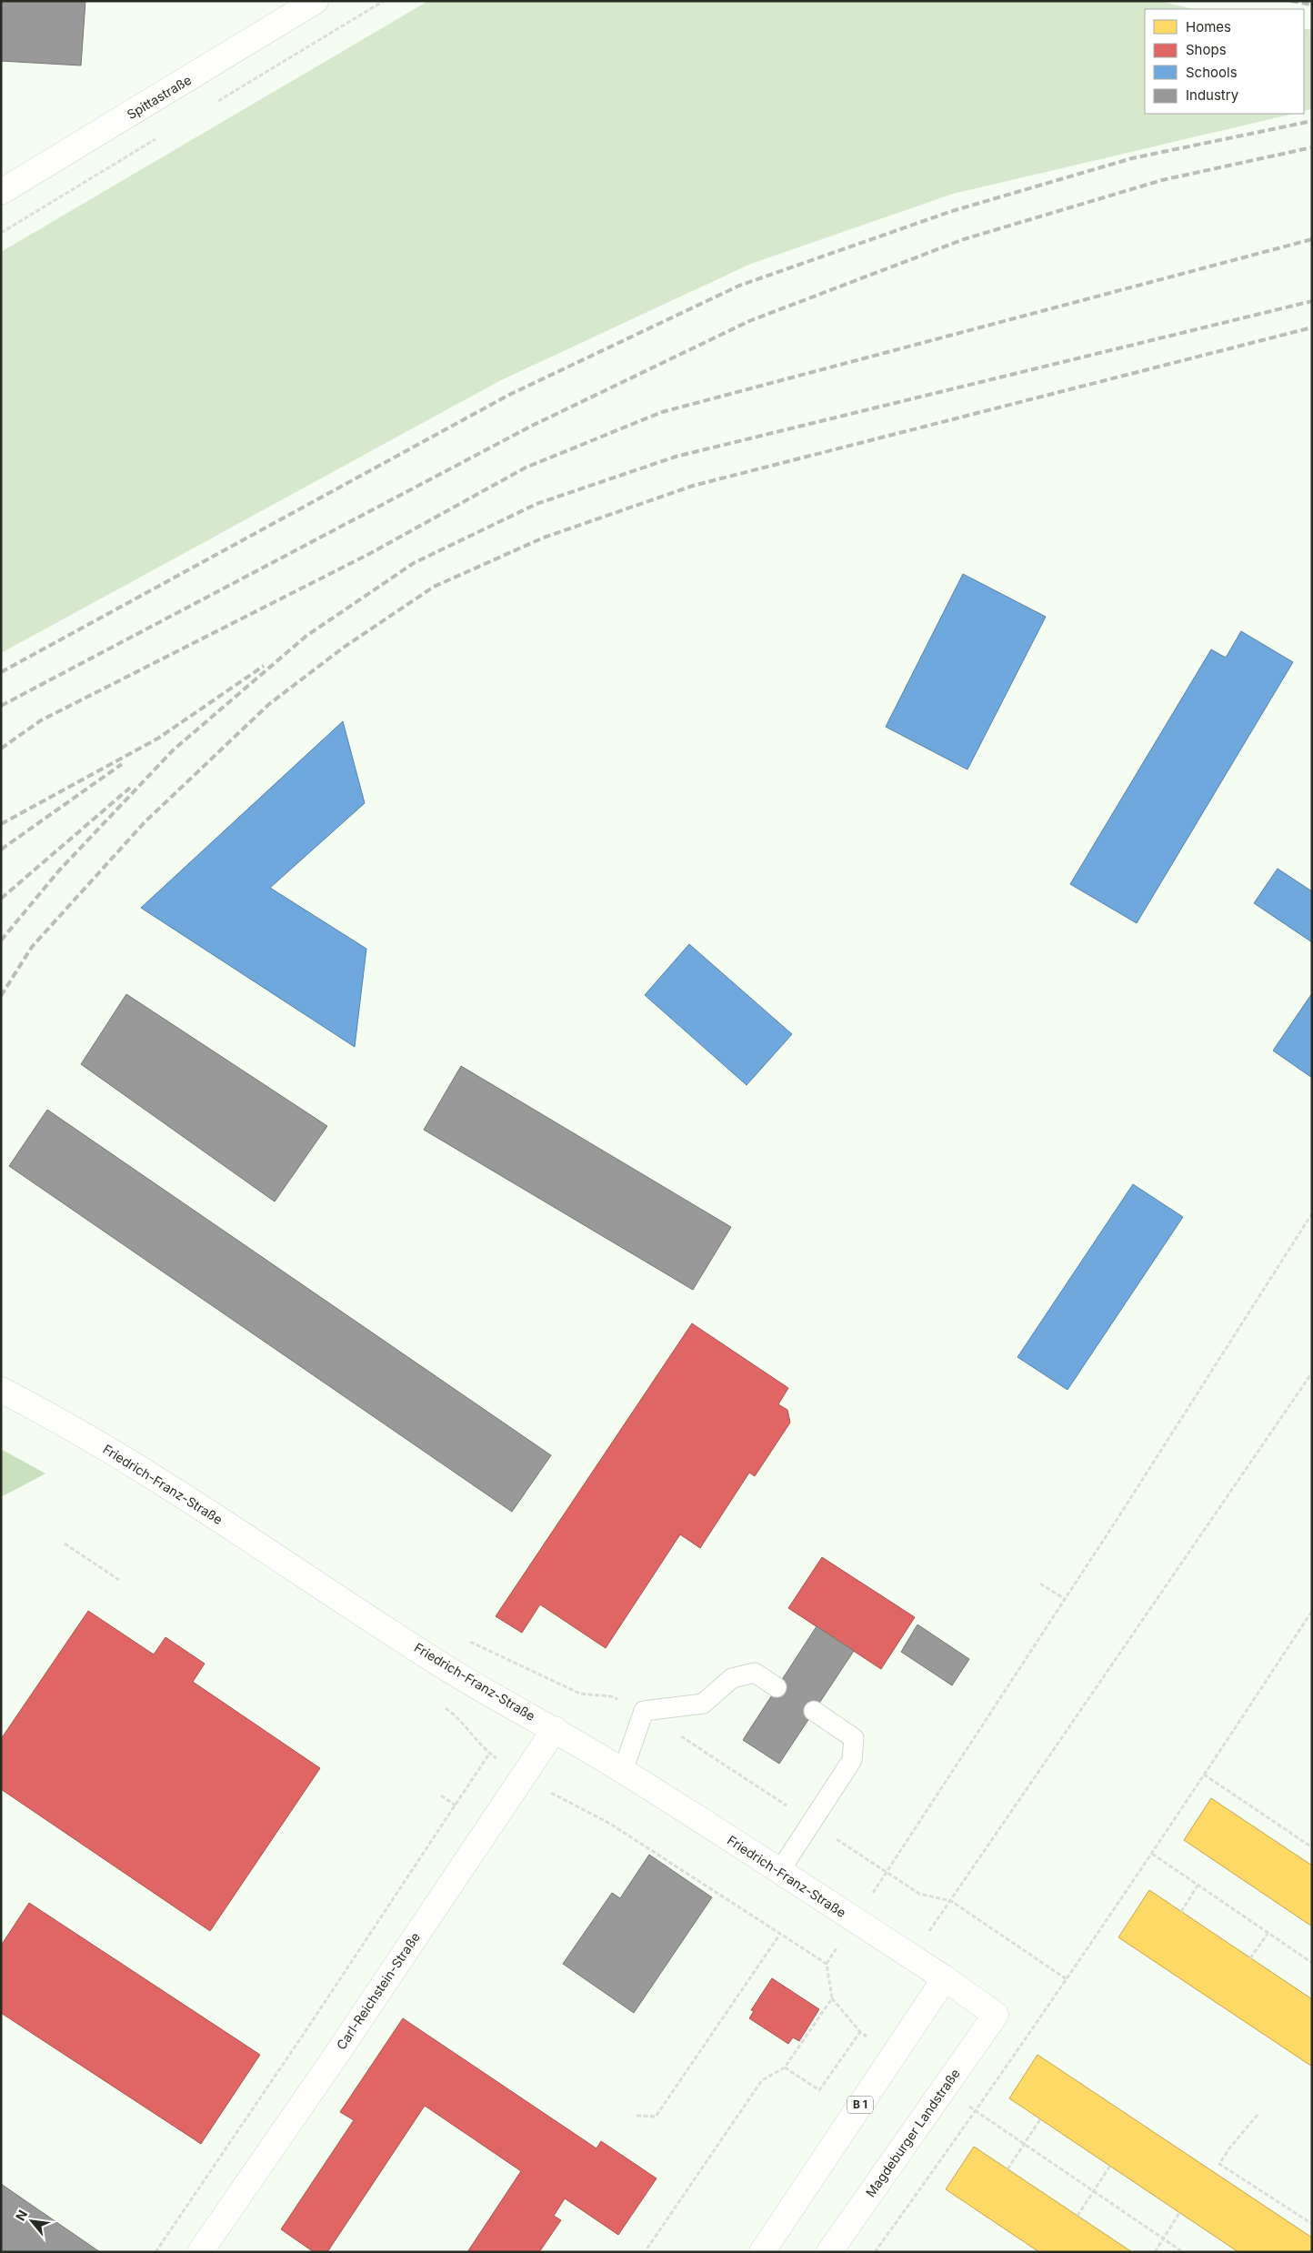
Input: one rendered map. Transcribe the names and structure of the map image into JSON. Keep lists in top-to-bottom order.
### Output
{
  "streets": {
    "street": [
      "Spittastraße",
      "Friedrich-Franz-Straße",
      "Carl-Reichstein-Straße",
      "B 1",
      "Magdeburger Landstraße"
    ]
  },
  "crossings": [
    ["Friedrich-Franz-Straße", "Carl-Reichstein-Straße"],
    ["Friedrich-Franz-Straße", "B 1"],
    ["Friedrich-Franz-Straße", "Magdeburger Landstraße"]
  ],
  "legend": [
    "Homes",
    "Shops",
    "Schools",
    "Industry"
  ],
  "north": "top left"
}
